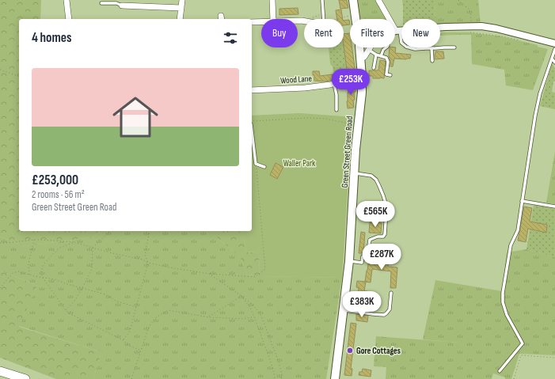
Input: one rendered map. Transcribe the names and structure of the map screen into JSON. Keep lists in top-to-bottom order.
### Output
{
  "streets": {
    "main road": ["Green Street Green Road"],
    "street": ["Wood Lane"]
  },
  "crossings": [
    ["Wood Lane", "Green Street Green Road"]
  ],
  "parks": ["Waller Park"],
  "places": ["Gore Cottages"],
  "page": {
    "chip": [
      "Buy",
      "Rent",
      "Filters",
      "New"
    ],
    "heading": "4 homes",
    "list": [
      {
        "name": "£253,000",
        "note": "2 rooms · 56 m² · Green Street Green Road"
      }
    ],
    "price": [
      "£253K",
      "£565K",
      "£287K",
      "£383K"
    ]
  }
}
